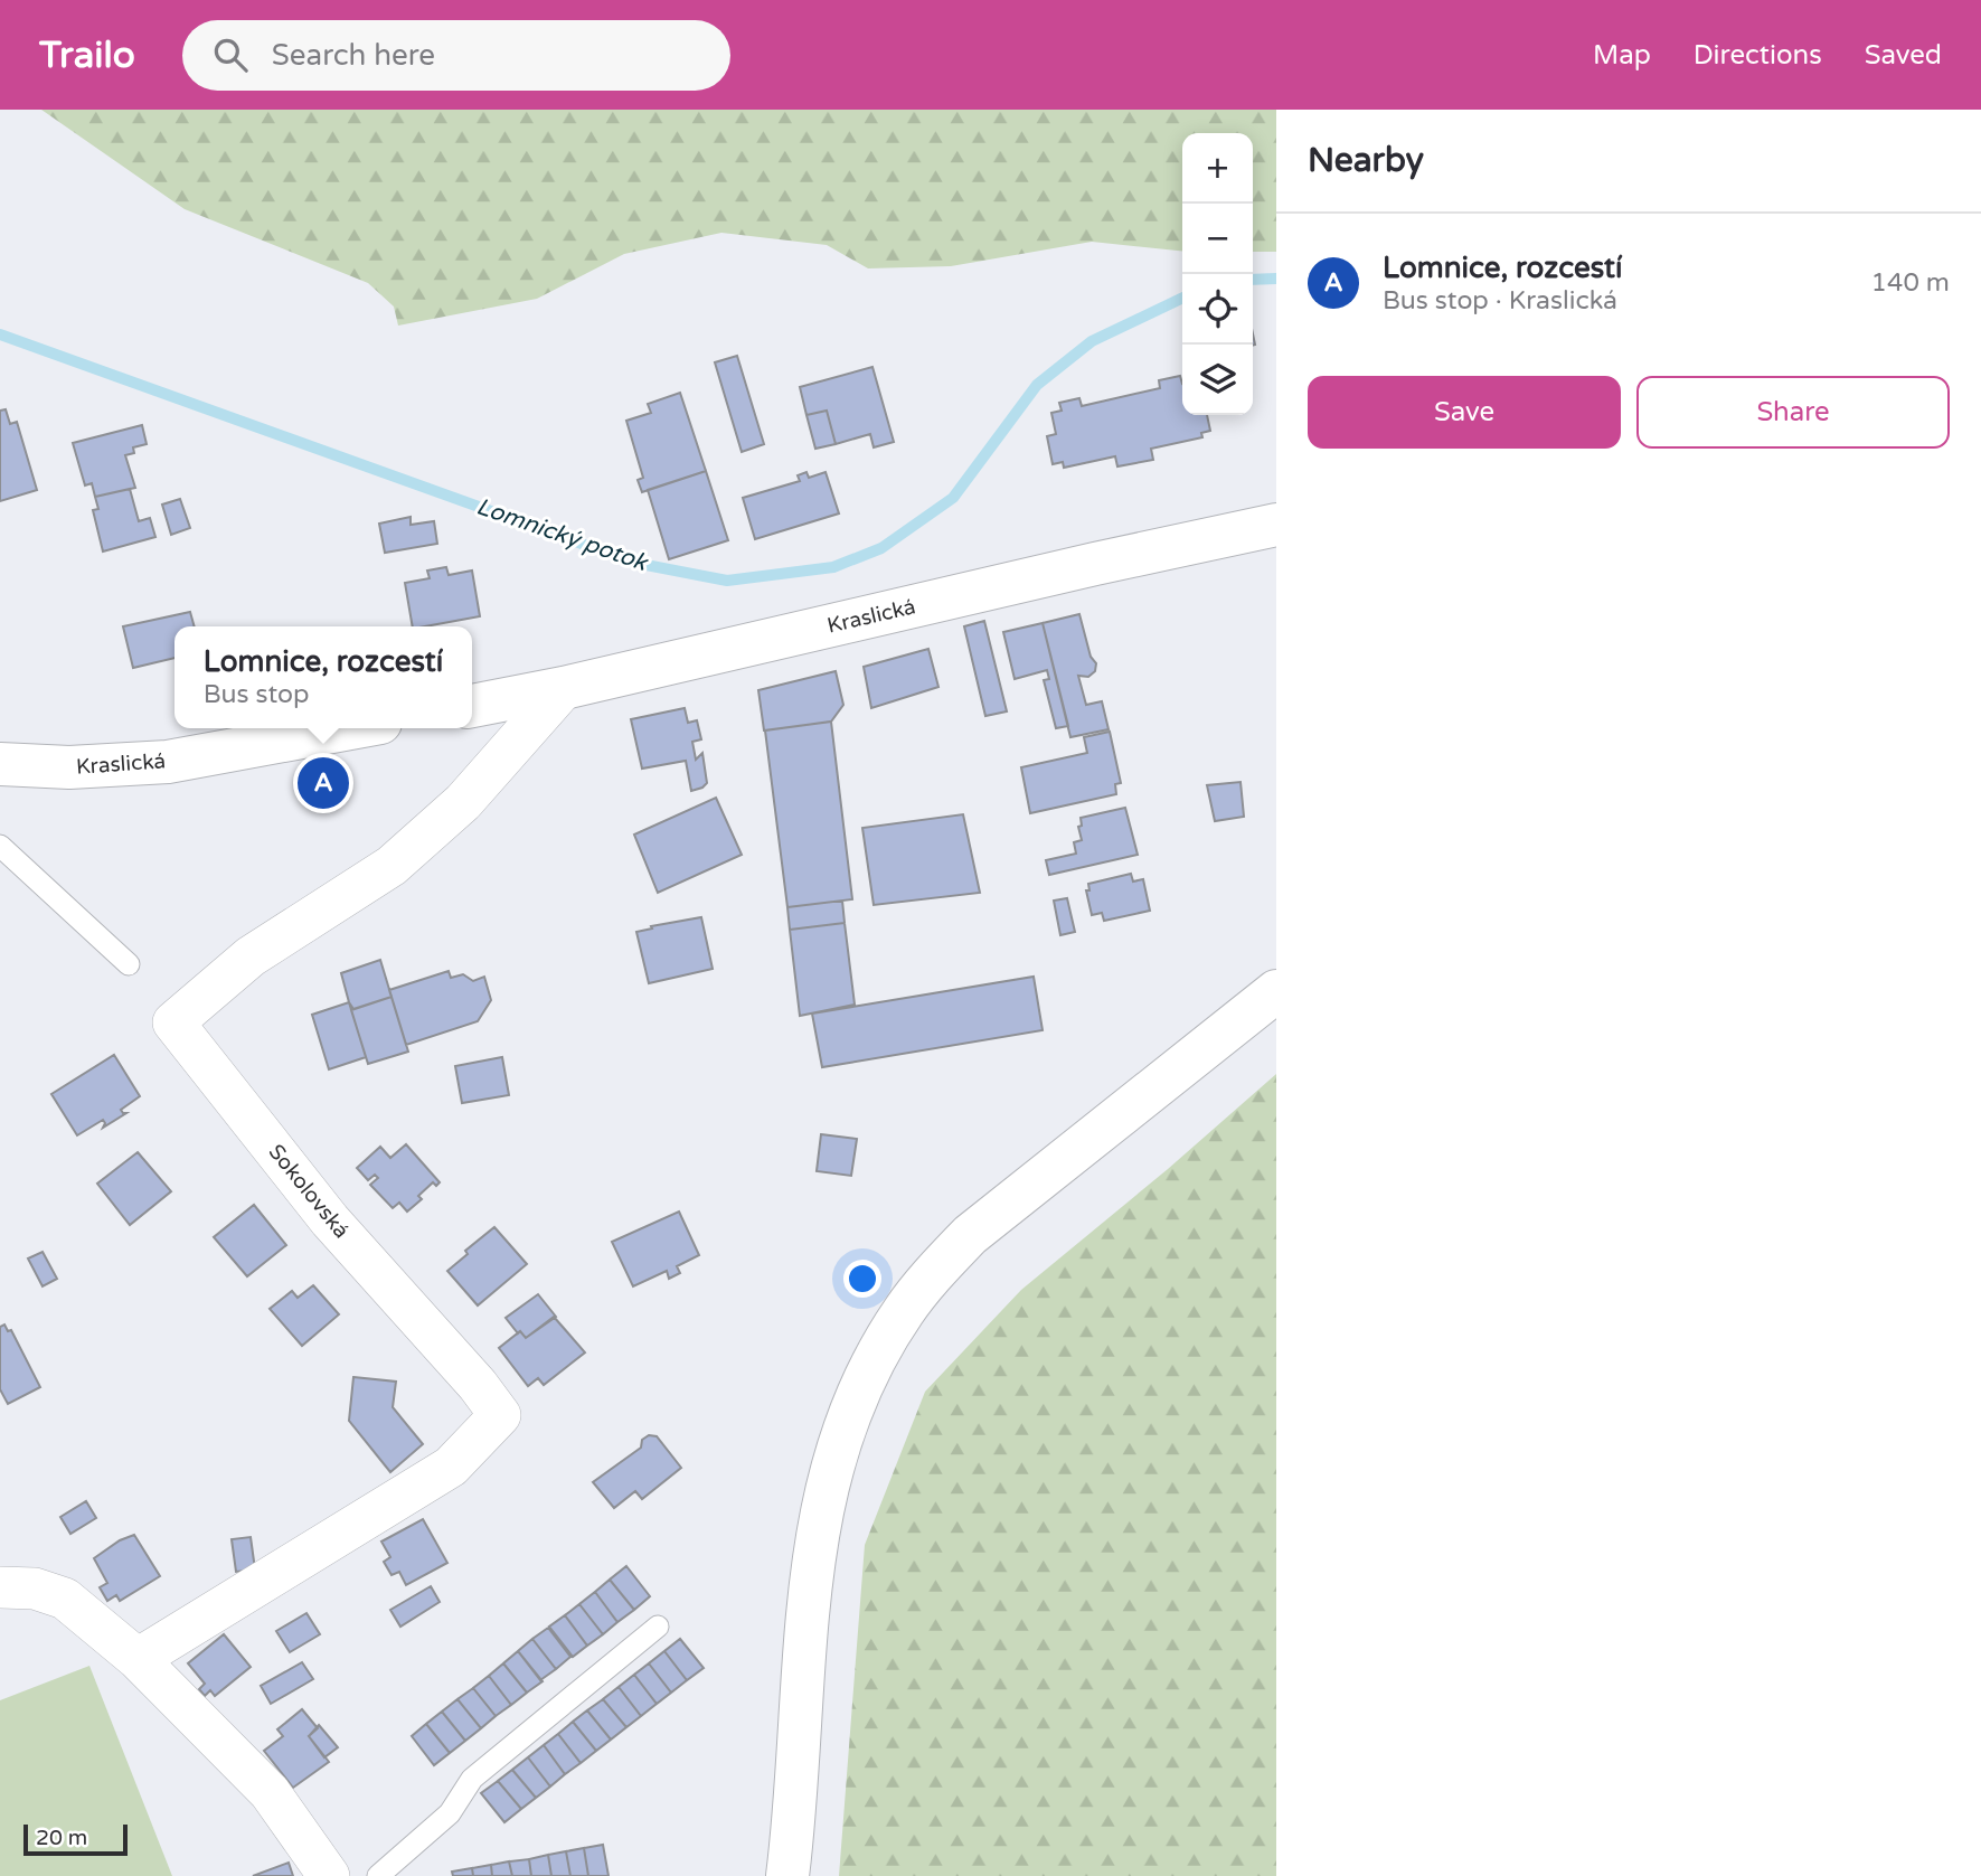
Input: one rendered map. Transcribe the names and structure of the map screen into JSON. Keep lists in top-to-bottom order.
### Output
{
  "streets": {
    "street": ["Kraslická", "Sokolovská"]
  },
  "crossings": [
    ["Kraslická", "Sokolovská"]
  ],
  "water": ["Lomnický potok"],
  "scale_bar": "20 m",
  "page": {
    "header": "Trailo",
    "search": "Search here",
    "nav": ["Map", "Directions", "Saved"],
    "heading": "Nearby",
    "map_buttons": ["+", "−"],
    "list": [
      {
        "mark": "A",
        "name": "Lomnice, rozcestí",
        "note": "Bus stop · Kraslická",
        "value": "140 m"
      }
    ],
    "buttons": ["Save", "Share"],
    "popup": ["Lomnice, rozcestí", "Bus stop"],
    "pins": "A",
    "scale": "20 m"
  }
}
